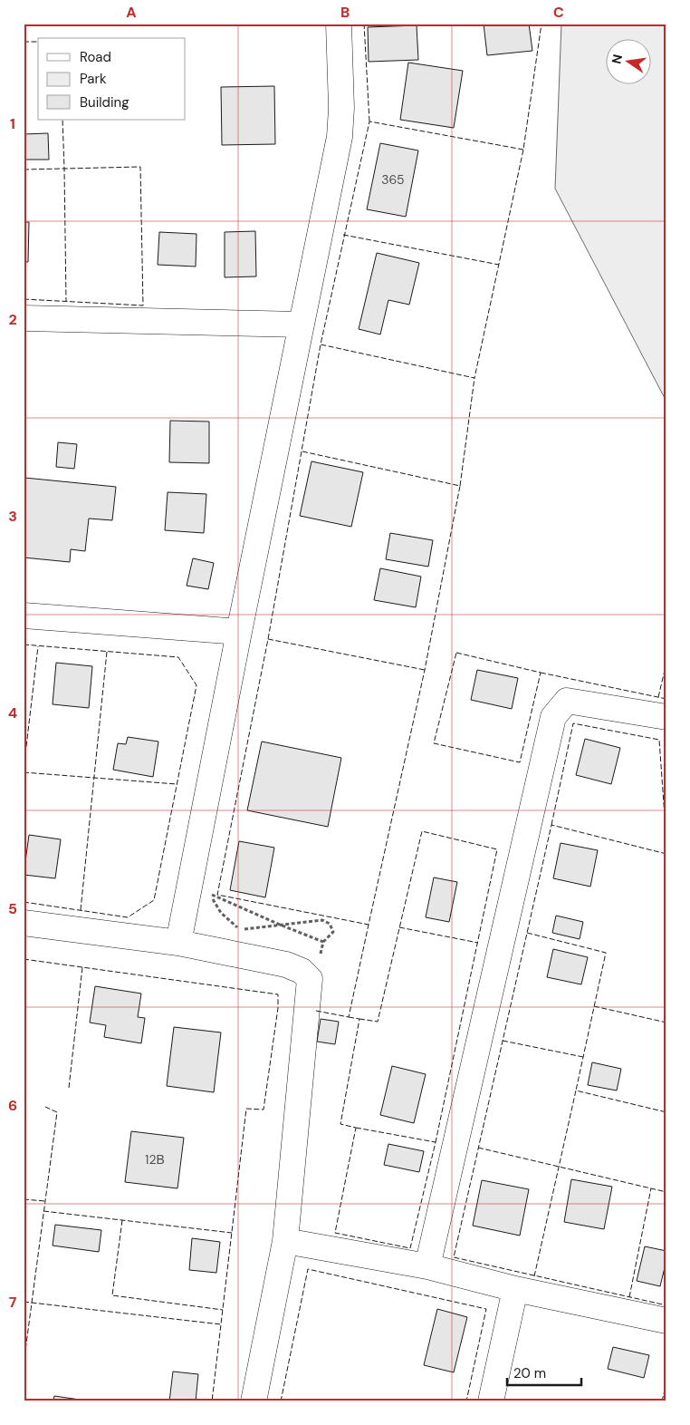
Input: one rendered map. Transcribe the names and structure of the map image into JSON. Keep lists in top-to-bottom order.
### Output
{
  "house_numbers": ["365", "12В"],
  "legend": ["Road", "Park", "Building"],
  "scale_bar": "20 m",
  "north": "left",
  "grid": {
    "columns": ["A", "B", "C"],
    "rows": [
      "1",
      "2",
      "3",
      "4",
      "5",
      "6",
      "7"
    ]
  }
}
